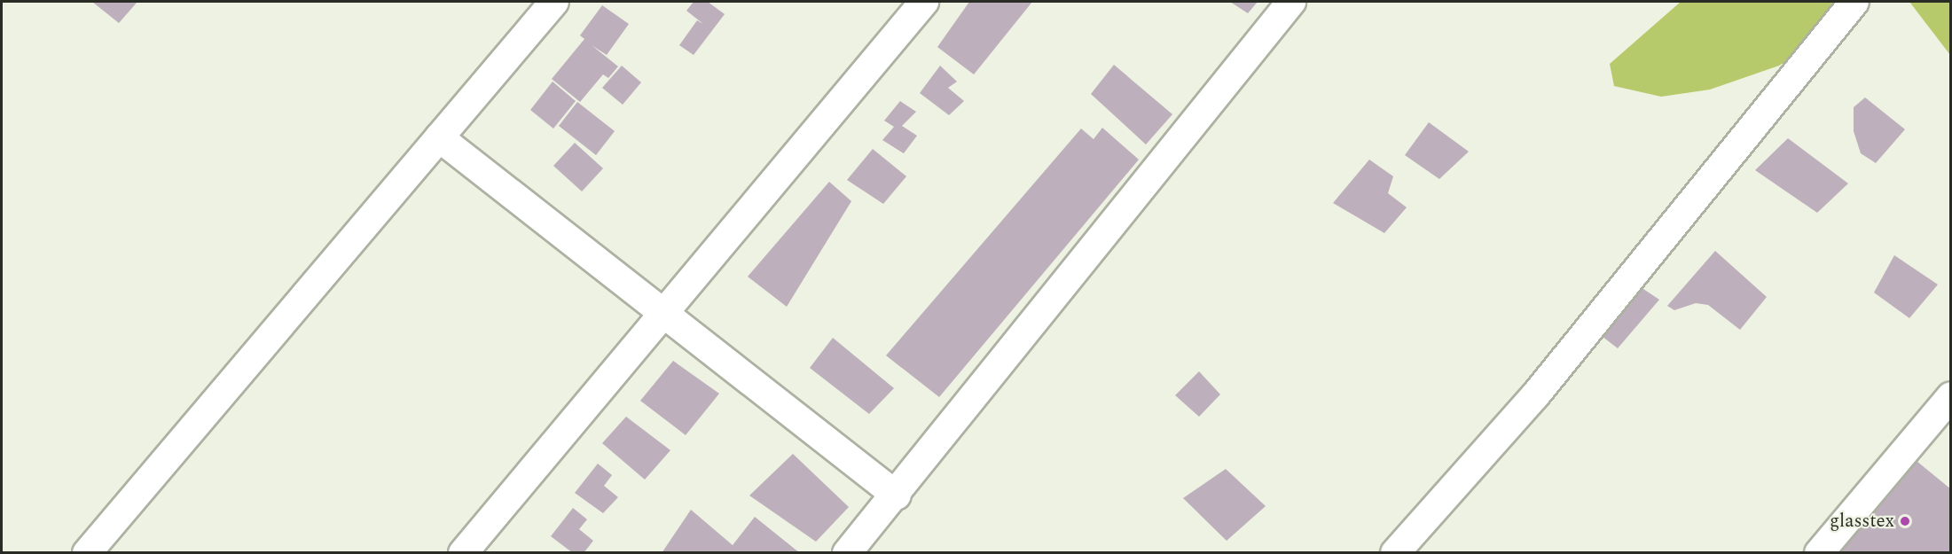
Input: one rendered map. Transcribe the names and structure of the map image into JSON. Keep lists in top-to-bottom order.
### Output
{
  "places": ["glasstex"]
}
